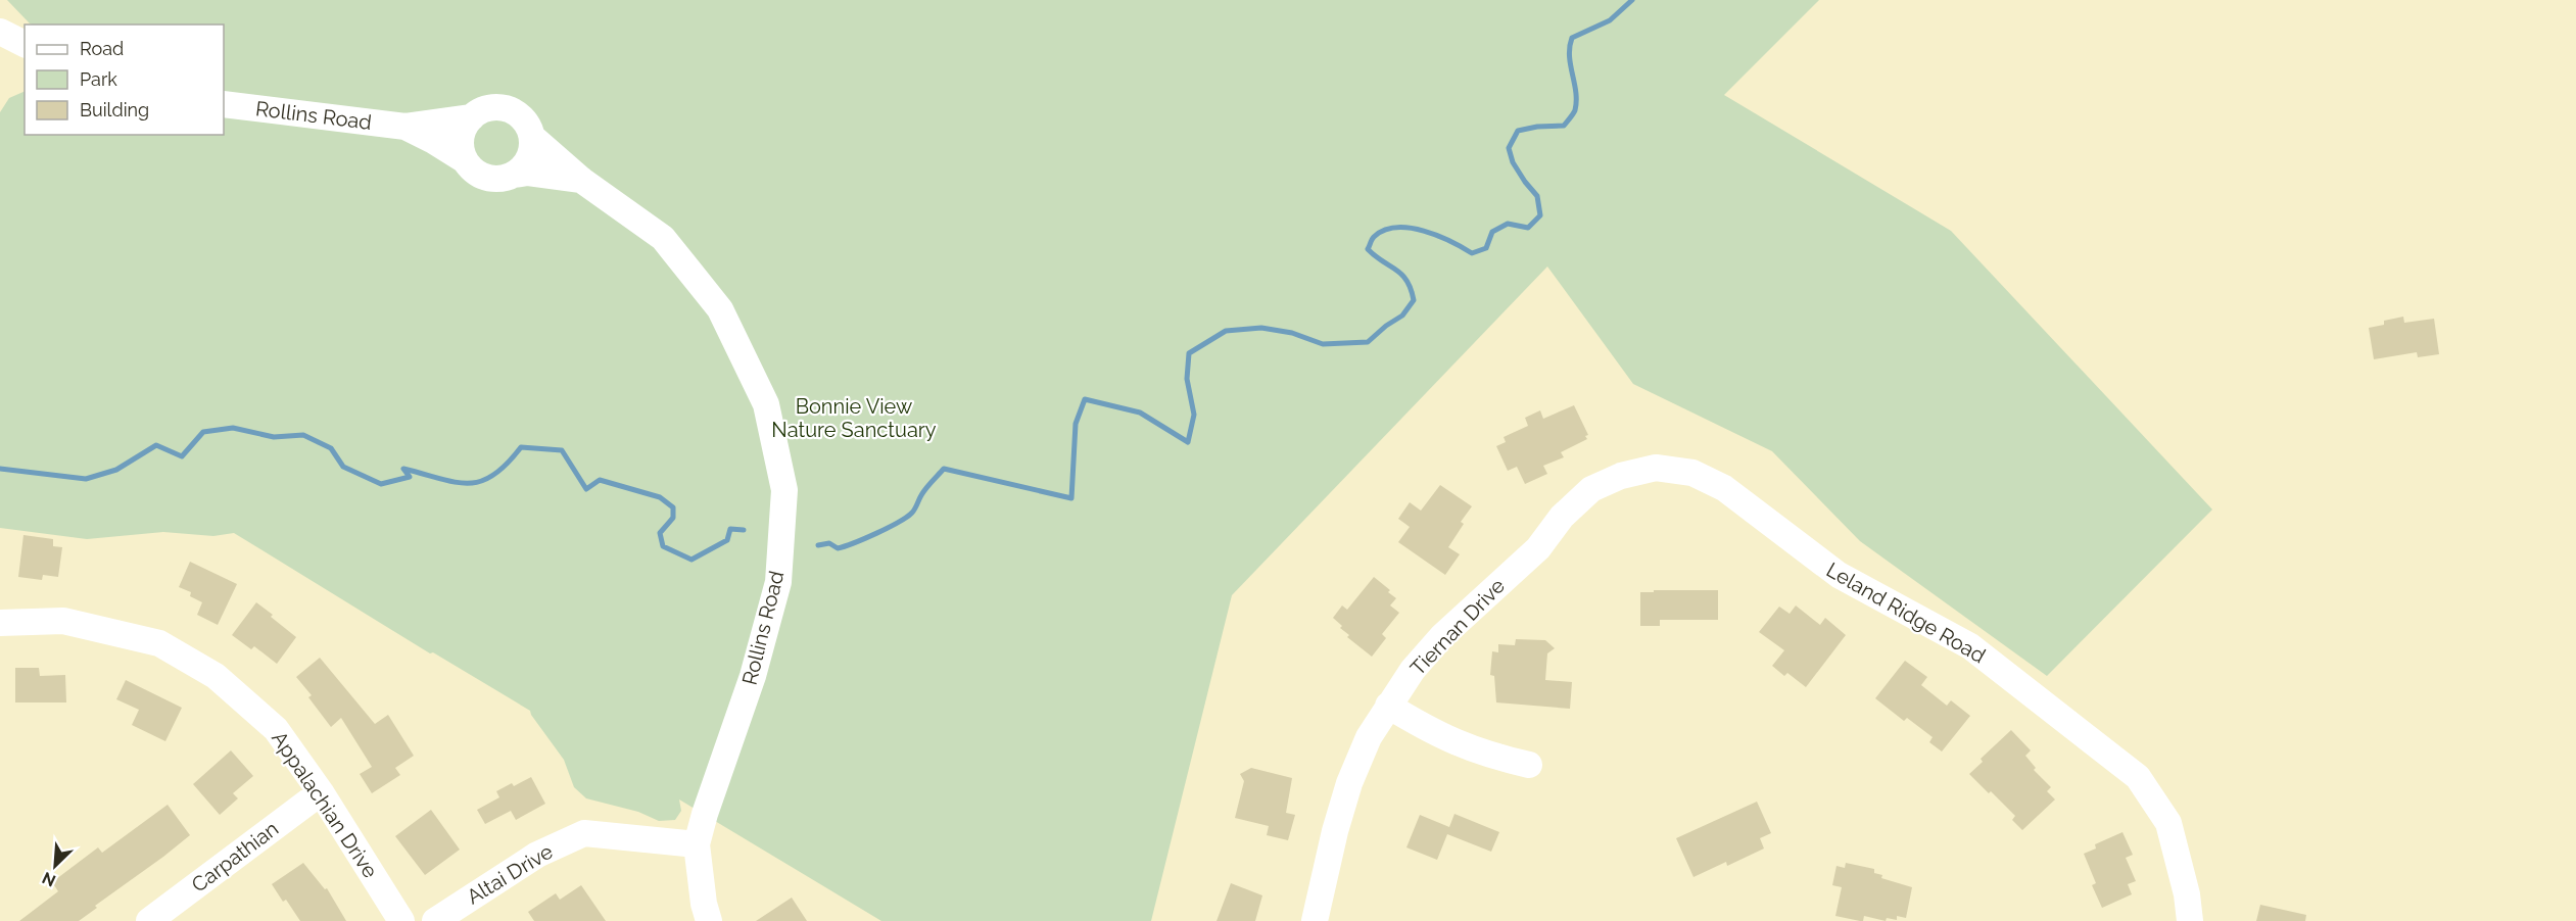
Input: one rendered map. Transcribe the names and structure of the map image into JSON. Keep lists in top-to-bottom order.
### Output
{
  "streets": {
    "street": [
      "Rollins Road",
      "Leland Ridge Road",
      "Tiernan Drive",
      "Appalachian Drive",
      "Carpathian",
      "Altai Drive"
    ]
  },
  "crossings": [
    ["Rollins Road", "Altai Drive"],
    ["Leland Ridge Road", "Tiernan Drive"],
    ["Appalachian Drive", "Carpathian"]
  ],
  "parks": ["Bonnie View Nature Sanctuary"],
  "legend": ["Road", "Park", "Building"],
  "north": "bottom left"
}
